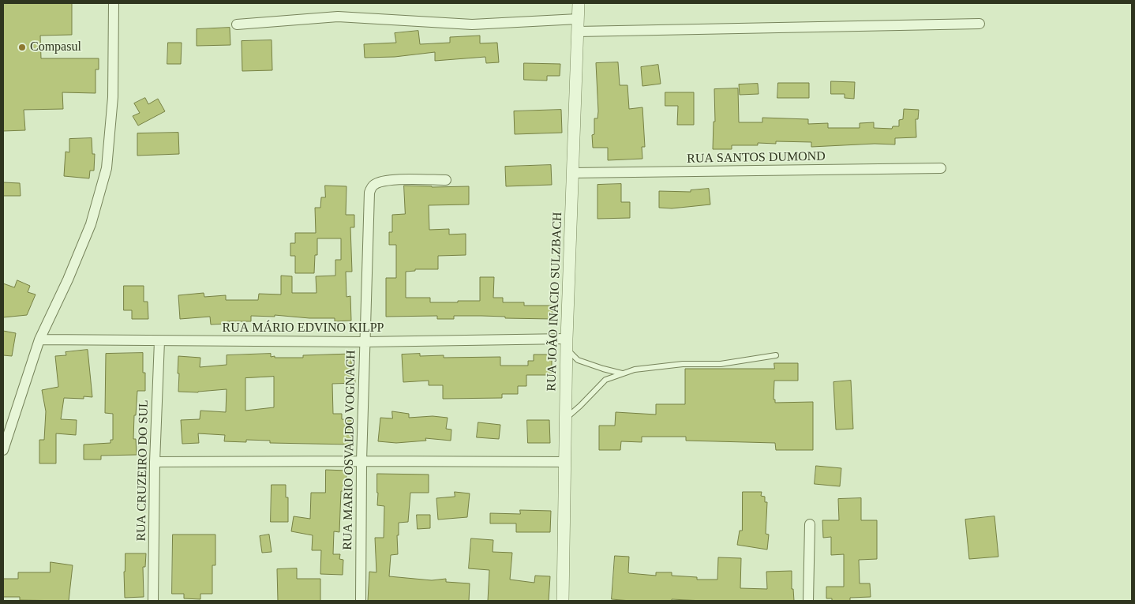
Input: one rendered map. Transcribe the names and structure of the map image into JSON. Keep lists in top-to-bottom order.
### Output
{
  "streets": {
    "street": [
      "RUA SANTOS DUMOND",
      "RUA JOÃO INACIO SULZBACH",
      "RUA MÁRIO EDVINO KILPP",
      "RUA MARIO OSVALDO VOGNACH",
      "RUA CRUZEIRO DO SUL"
    ]
  },
  "crossings": [
    ["RUA SANTOS DUMOND", "RUA JOÃO INACIO SULZBACH"],
    ["RUA JOÃO INACIO SULZBACH", "RUA MÁRIO EDVINO KILPP"],
    ["RUA MÁRIO EDVINO KILPP", "RUA MARIO OSVALDO VOGNACH"],
    ["RUA MÁRIO EDVINO KILPP", "RUA CRUZEIRO DO SUL"]
  ],
  "places": ["Compasul"]
}
